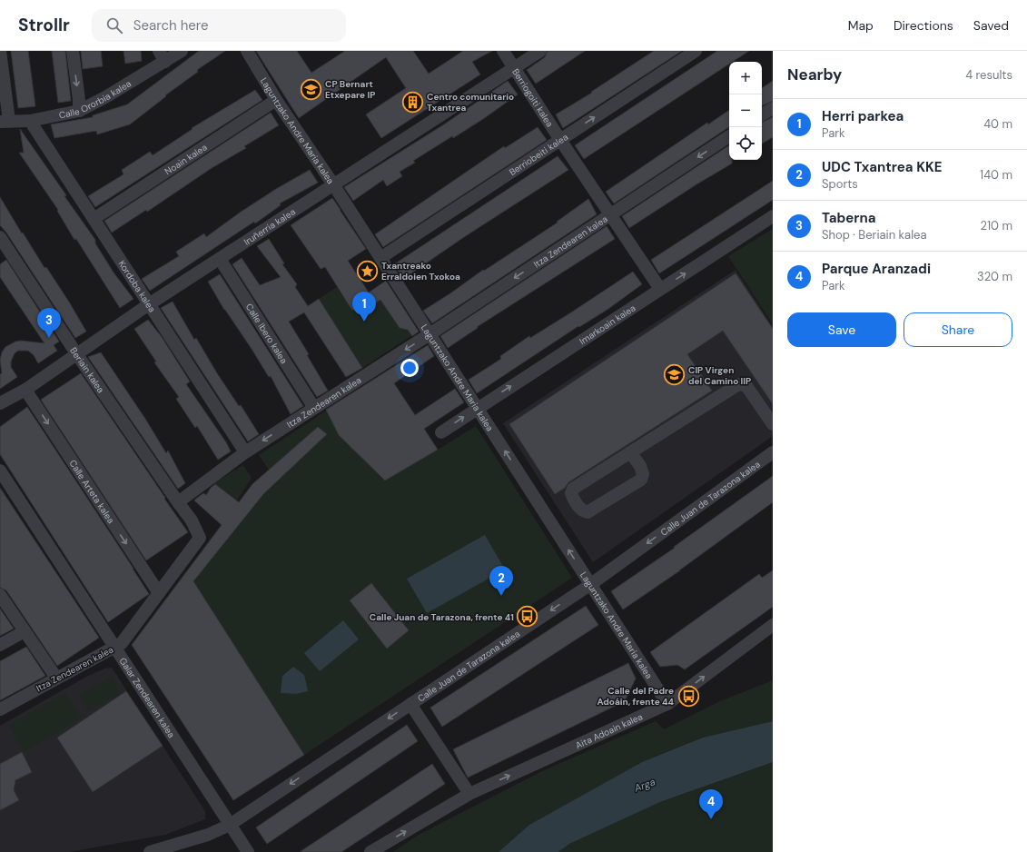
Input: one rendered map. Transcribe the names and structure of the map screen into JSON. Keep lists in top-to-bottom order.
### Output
{
  "streets": {
    "street": [
      "Berriogoiti kalea",
      "Calle Ororbia kalea",
      "Laguntzako Andre Maria kalea",
      "Berriobeiti kalea",
      "Noain kalea",
      "Iruñerria kalea",
      "Itza Zendearen kalea",
      "Kordoba kalea",
      "Imarkoain kalea",
      "Calle Ibero kalea",
      "Beriain kalea",
      "Calle Arteta kalea",
      "Calle Juan de Tarazona kalea",
      "Galar Zendearen kalea",
      "Aita Adoain kalea"
    ]
  },
  "crossings": [
    ["Berriogoiti kalea", "Berriobeiti kalea"],
    ["Berriogoiti kalea", "Iruñerria kalea"],
    ["Berriogoiti kalea", "Itza Zendearen kalea"],
    ["Berriogoiti kalea", "Imarkoain kalea"],
    ["Calle Ororbia kalea", "Kordoba kalea"],
    ["Laguntzako Andre Maria kalea", "Berriobeiti kalea"],
    ["Laguntzako Andre Maria kalea", "Noain kalea"],
    ["Laguntzako Andre Maria kalea", "Iruñerria kalea"],
    ["Laguntzako Andre Maria kalea", "Itza Zendearen kalea"],
    ["Laguntzako Andre Maria kalea", "Imarkoain kalea"],
    ["Laguntzako Andre Maria kalea", "Calle Juan de Tarazona kalea"],
    ["Laguntzako Andre Maria kalea", "Aita Adoain kalea"],
    ["Noain kalea", "Kordoba kalea"],
    ["Iruñerria kalea", "Kordoba kalea"],
    ["Iruñerria kalea", "Calle Ibero kalea"],
    ["Iruñerria kalea", "Beriain kalea"],
    ["Iruñerria kalea", "Calle Arteta kalea"],
    ["Itza Zendearen kalea", "Kordoba kalea"],
    ["Itza Zendearen kalea", "Calle Ibero kalea"],
    ["Itza Zendearen kalea", "Beriain kalea"],
    ["Itza Zendearen kalea", "Calle Arteta kalea"],
    ["Itza Zendearen kalea", "Galar Zendearen kalea"],
    ["Calle Juan de Tarazona kalea", "Galar Zendearen kalea"]
  ],
  "one_way": [
    "Berriobeiti kalea",
    "Itza Zendearen kalea",
    "Imarkoain kalea",
    "Calle Arteta kalea",
    "Calle Juan de Tarazona kalea",
    "Aita Adoain kalea"
  ],
  "water": ["Arga"],
  "places": {
    "school or university": ["CP Bernart Etxepare IP", "CIP Virgen del Camino IIP"],
    "building": ["Centro comunitario Txantrea"],
    "place": ["Txantreako Erraldoien Txokoa"],
    "bus stop": ["Calle Juan de Tarazona, frente 41", "Calle del Padre Adoáin, frente 44"]
  },
  "page": {
    "header": "Strollr",
    "search": "Search here",
    "nav": ["Map", "Directions", "Saved"],
    "heading": ["Nearby", "4 results"],
    "map_buttons": ["+", "−"],
    "list": [
      {
        "mark": "1",
        "name": "Herri parkea",
        "note": "Park",
        "value": "40 m"
      },
      {
        "mark": "2",
        "name": "UDC Txantrea KKE",
        "note": "Sports",
        "value": "140 m"
      },
      {
        "mark": "3",
        "name": "Taberna",
        "note": "Shop · Beriain kalea",
        "value": "210 m"
      },
      {
        "mark": "4",
        "name": "Parque Aranzadi",
        "note": "Park",
        "value": "320 m"
      }
    ],
    "pins": [
      "1",
      "3",
      "2",
      "4"
    ],
    "buttons": ["Save", "Share"]
  }
}
